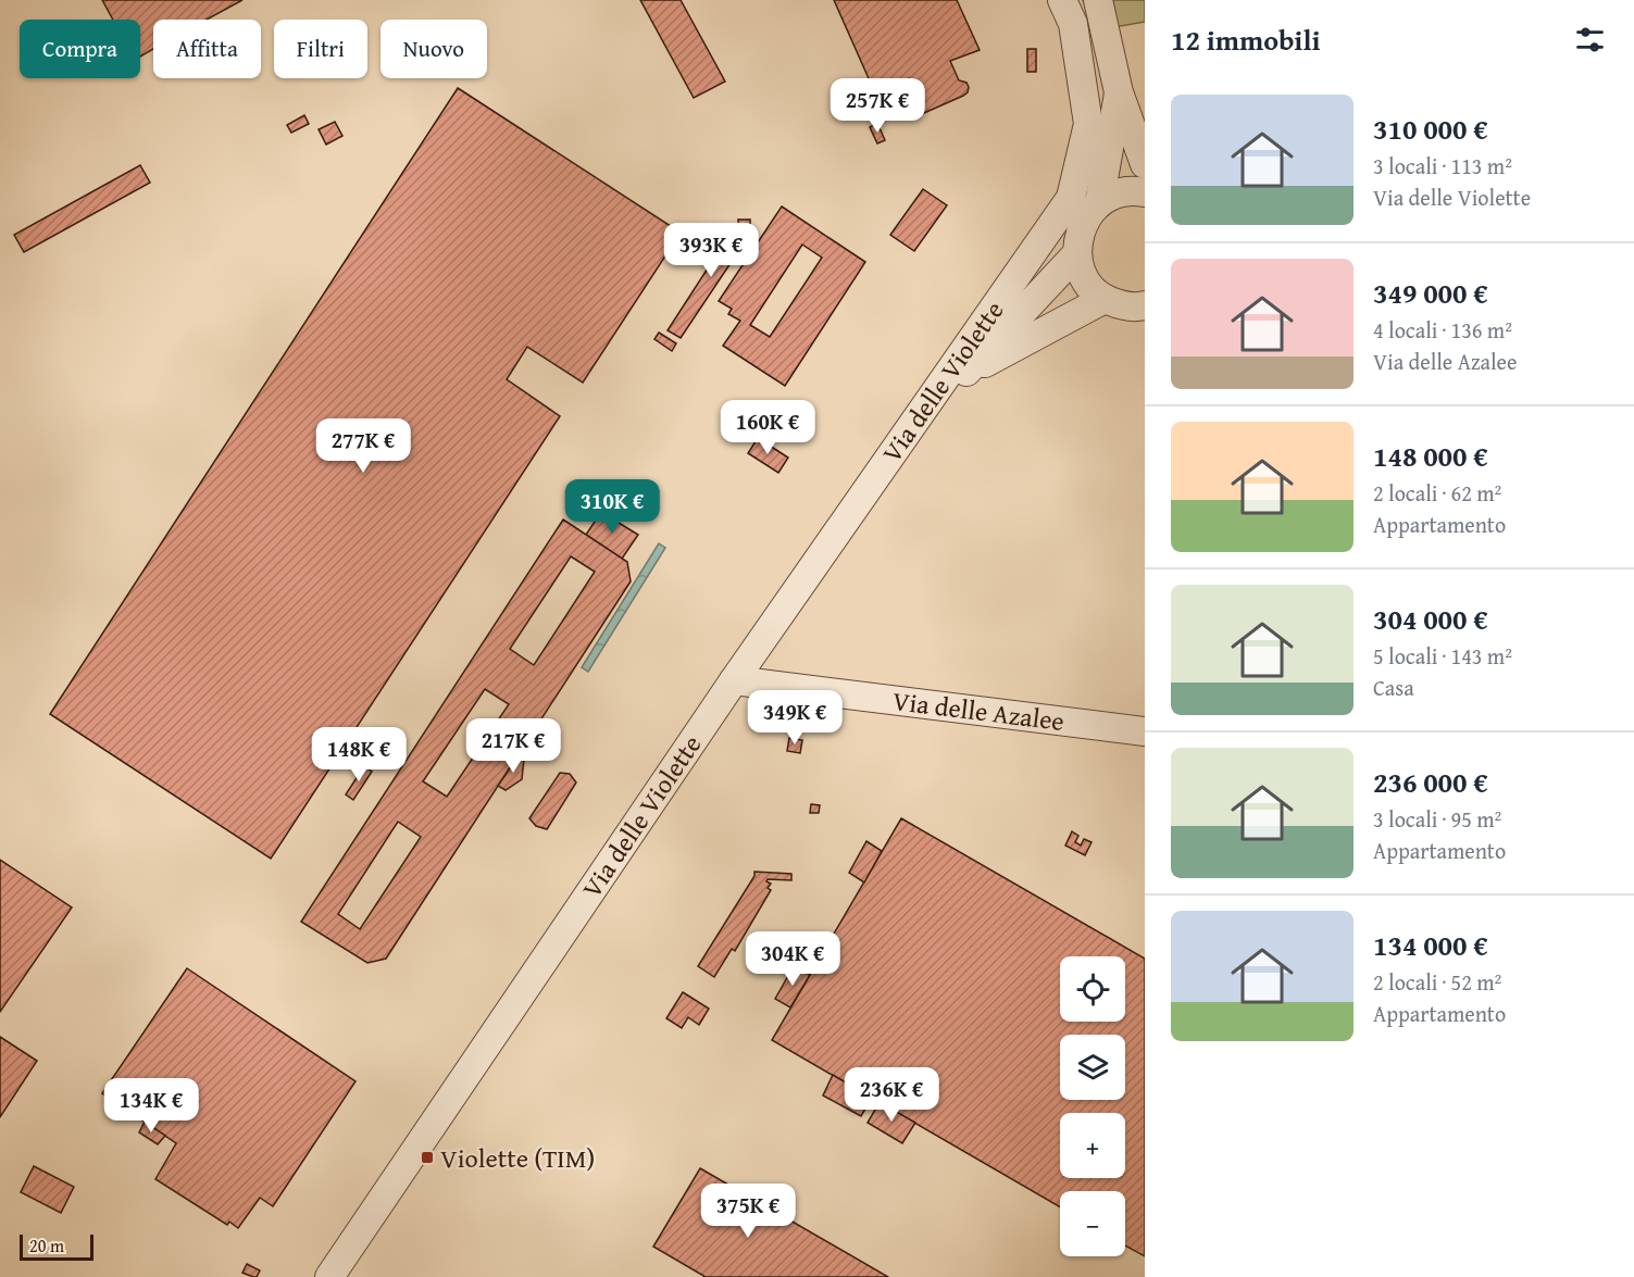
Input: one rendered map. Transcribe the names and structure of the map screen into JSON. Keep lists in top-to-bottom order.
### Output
{
  "streets": {
    "street": ["Via delle Violette", "Via delle Azalee"]
  },
  "crossings": [
    ["Via delle Violette", "Via delle Azalee"]
  ],
  "places": {
    "transit": ["Violette (TIM)"]
  },
  "scale_bar": "20 m",
  "page": {
    "heading": "12 immobili",
    "chip": [
      "Compra",
      "Affitta",
      "Filtri",
      "Nuovo"
    ],
    "price": [
      "257K €",
      "393K €",
      "160K €",
      "277K €",
      "310K €",
      "349K €",
      "217K €",
      "148K €",
      "304K €",
      "236K €",
      "134K €",
      "375K €"
    ],
    "list": [
      {
        "name": "310 000 €",
        "note": "3 locali · 113 m² · Via delle Violette"
      },
      {
        "name": "349 000 €",
        "note": "4 locali · 136 m² · Via delle Azalee"
      },
      {
        "name": "148 000 €",
        "note": "2 locali · 62 m² · Appartamento"
      },
      {
        "name": "304 000 €",
        "note": "5 locali · 143 m² · Casa"
      },
      {
        "name": "236 000 €",
        "note": "3 locali · 95 m² · Appartamento"
      },
      {
        "name": "134 000 €",
        "note": "2 locali · 52 m² · Appartamento"
      }
    ],
    "map_buttons": ["+", "−"],
    "scale": "20 m"
  }
}
